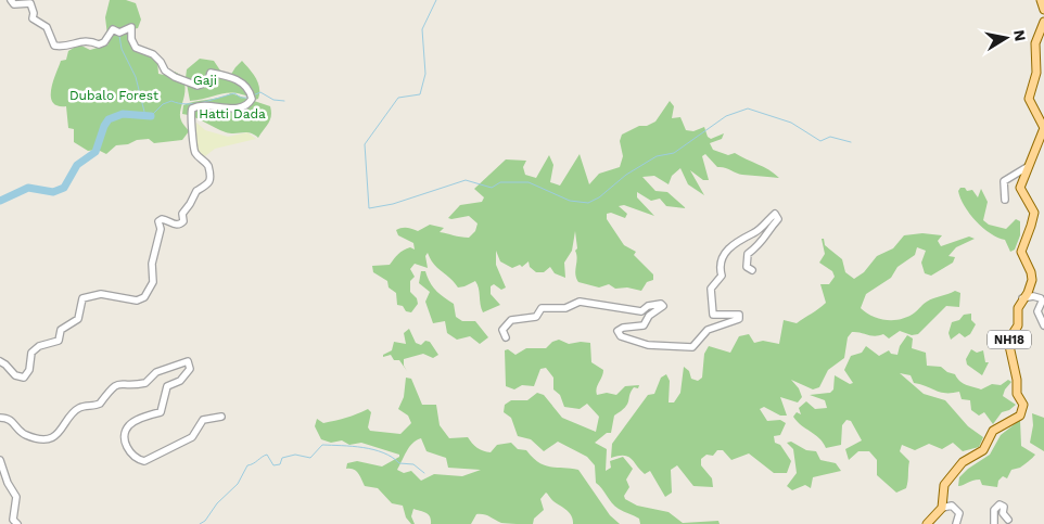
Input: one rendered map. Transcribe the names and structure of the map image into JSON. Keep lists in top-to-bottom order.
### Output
{
  "streets": {
    "main road": ["NH18"]
  },
  "parks": ["Gaji", "Dubalo Forest", "Hatti Dada"],
  "north": "right"
}
